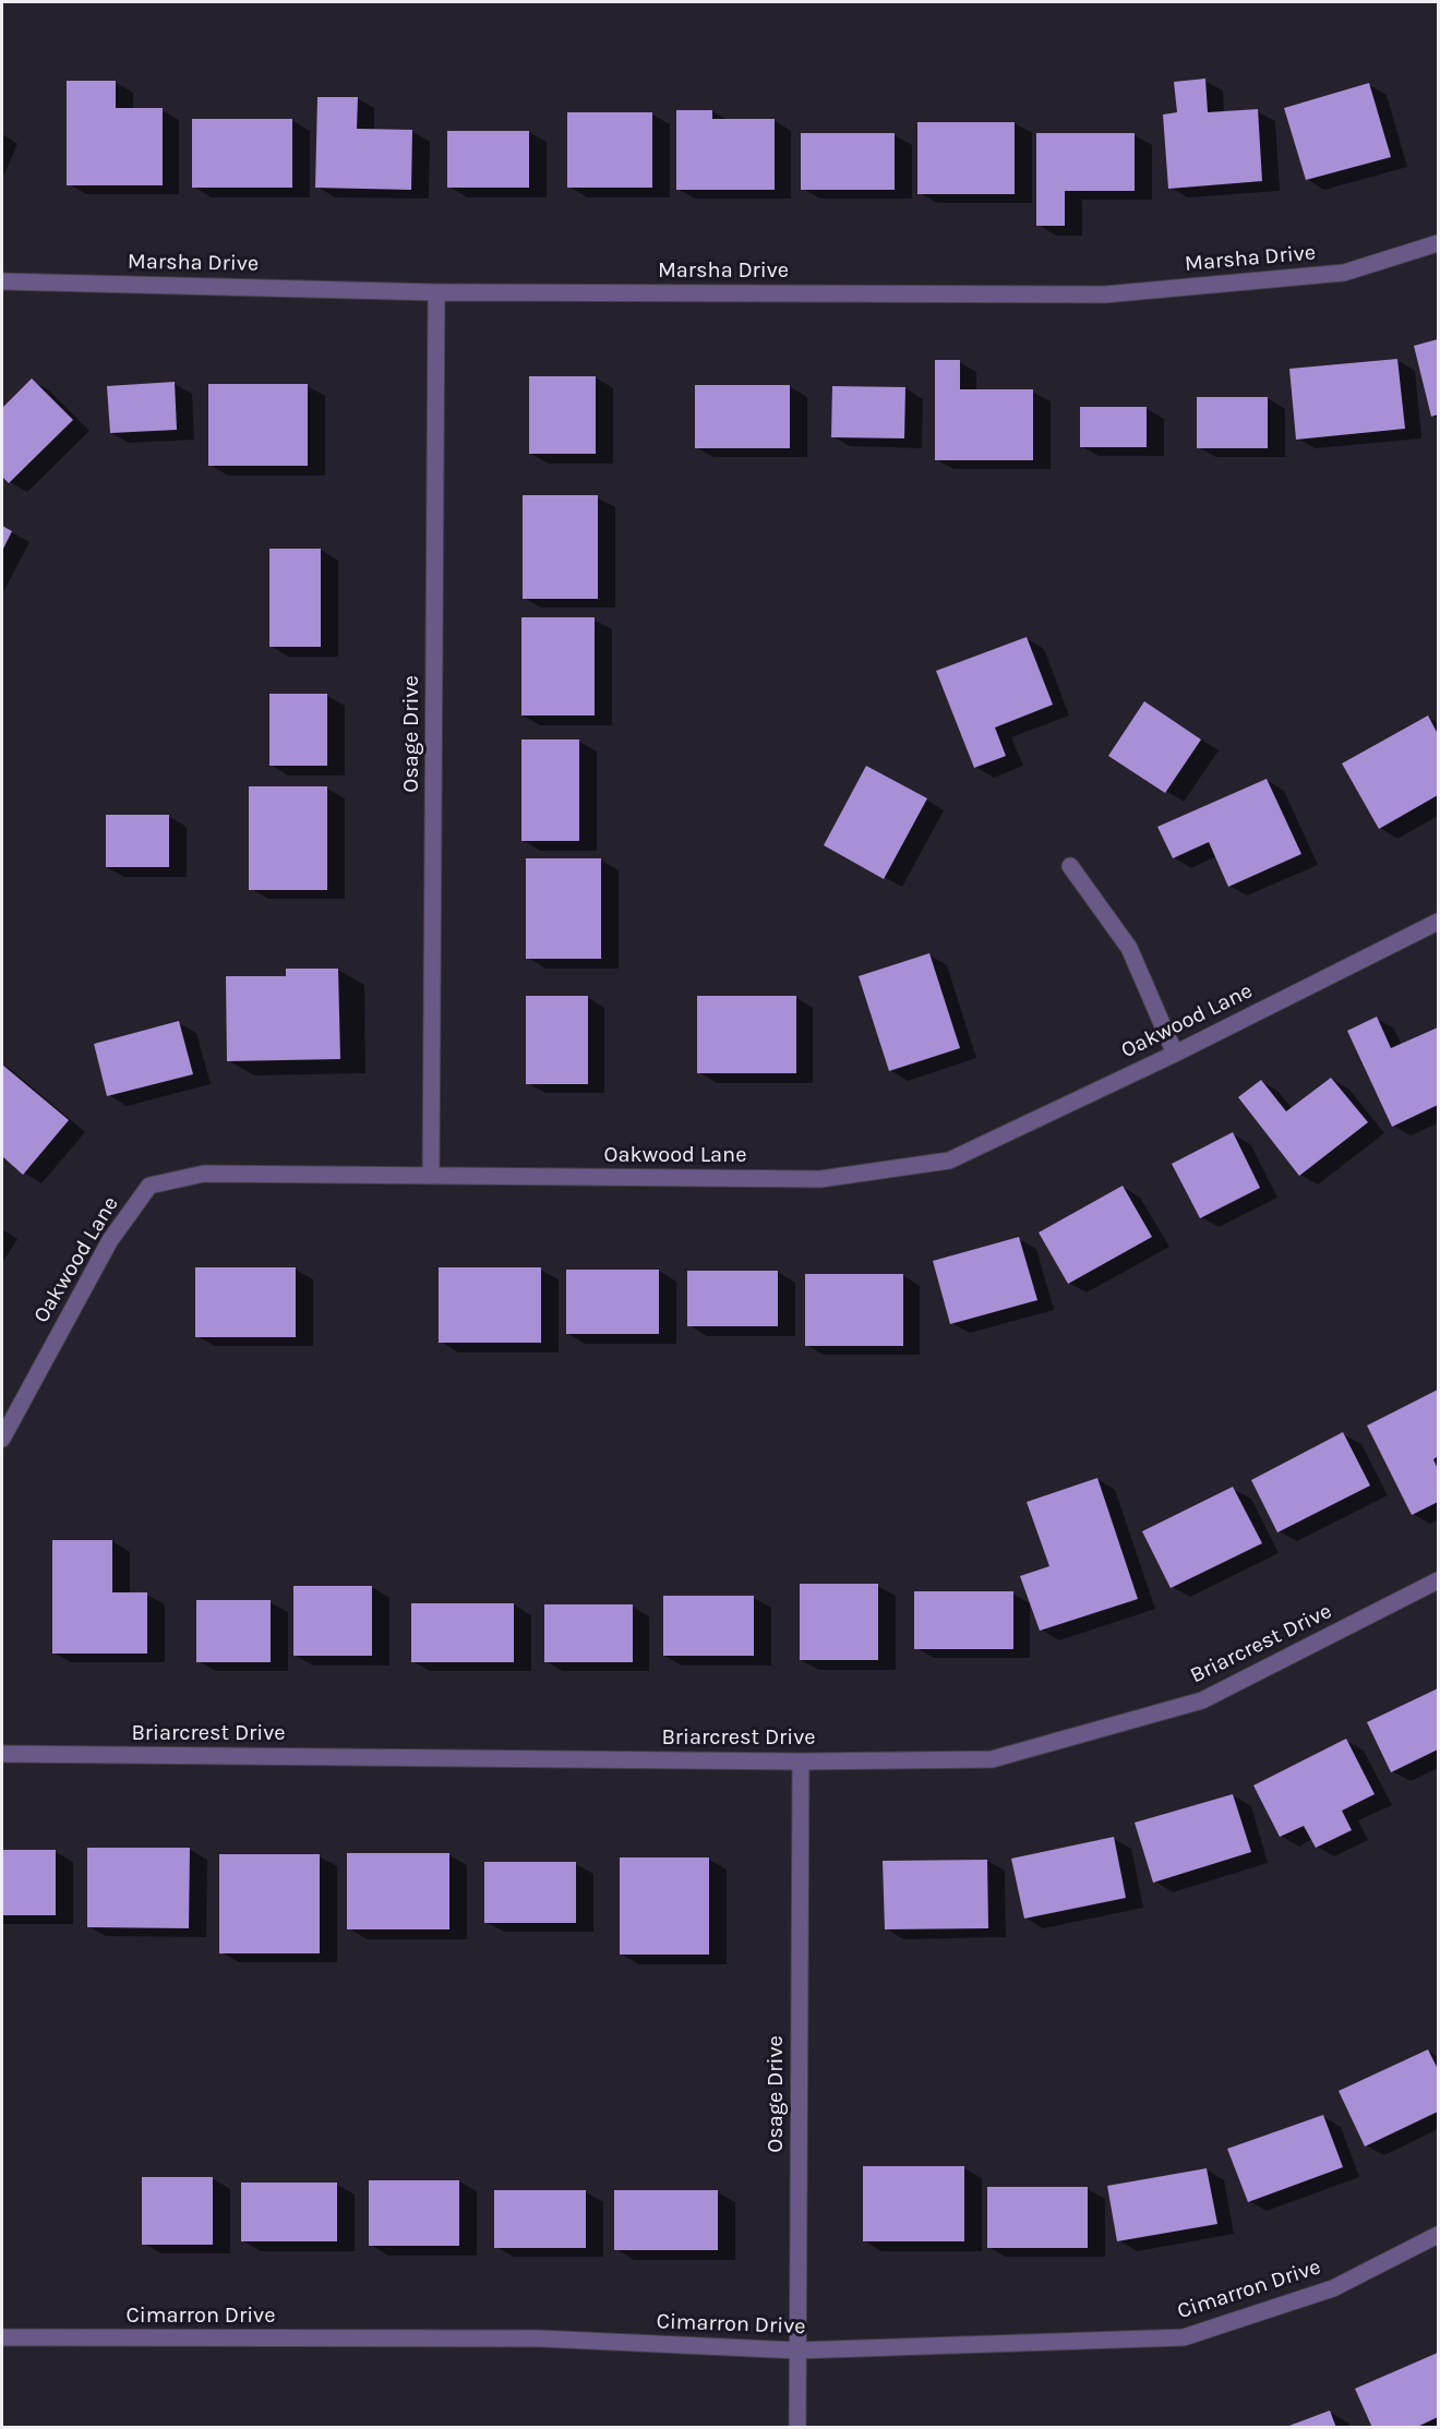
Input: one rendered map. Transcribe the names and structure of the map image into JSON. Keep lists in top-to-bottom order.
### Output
{
  "streets": {
    "street": [
      "Marsha Drive",
      "Osage Drive",
      "Oakwood Lane",
      "Briarcrest Drive",
      "Cimarron Drive"
    ]
  },
  "crossings": [
    ["Marsha Drive", "Osage Drive"],
    ["Osage Drive", "Oakwood Lane"],
    ["Osage Drive", "Briarcrest Drive"],
    ["Osage Drive", "Cimarron Drive"]
  ]
}
